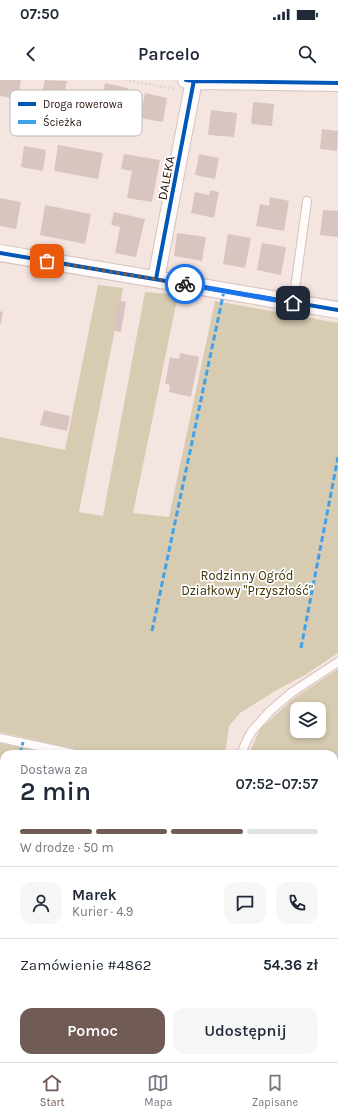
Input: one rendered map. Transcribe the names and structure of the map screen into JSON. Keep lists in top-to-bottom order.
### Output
{
  "streets": {
    "street": ["DALEKA"]
  },
  "parks": ["Rodzinny Ogród Działkowy \"Przyszłość\""],
  "legend": ["Droga rowerowa", "Ścieżka"],
  "page": {
    "status": "07:50",
    "header": "Parcelo",
    "heading": ["2 min", "Dostawa za", "07:52–07:57"],
    "panel": [
      "Marek",
      "Kurier · 4.9",
      "Zamówienie #4862",
      "54.36 zł"
    ],
    "bar": "W drodze · 50 m",
    "buttons": ["Pomoc", "Udostępnij"],
    "tabs": ["Start", "Mapa", "Zapisane"]
  }
}
